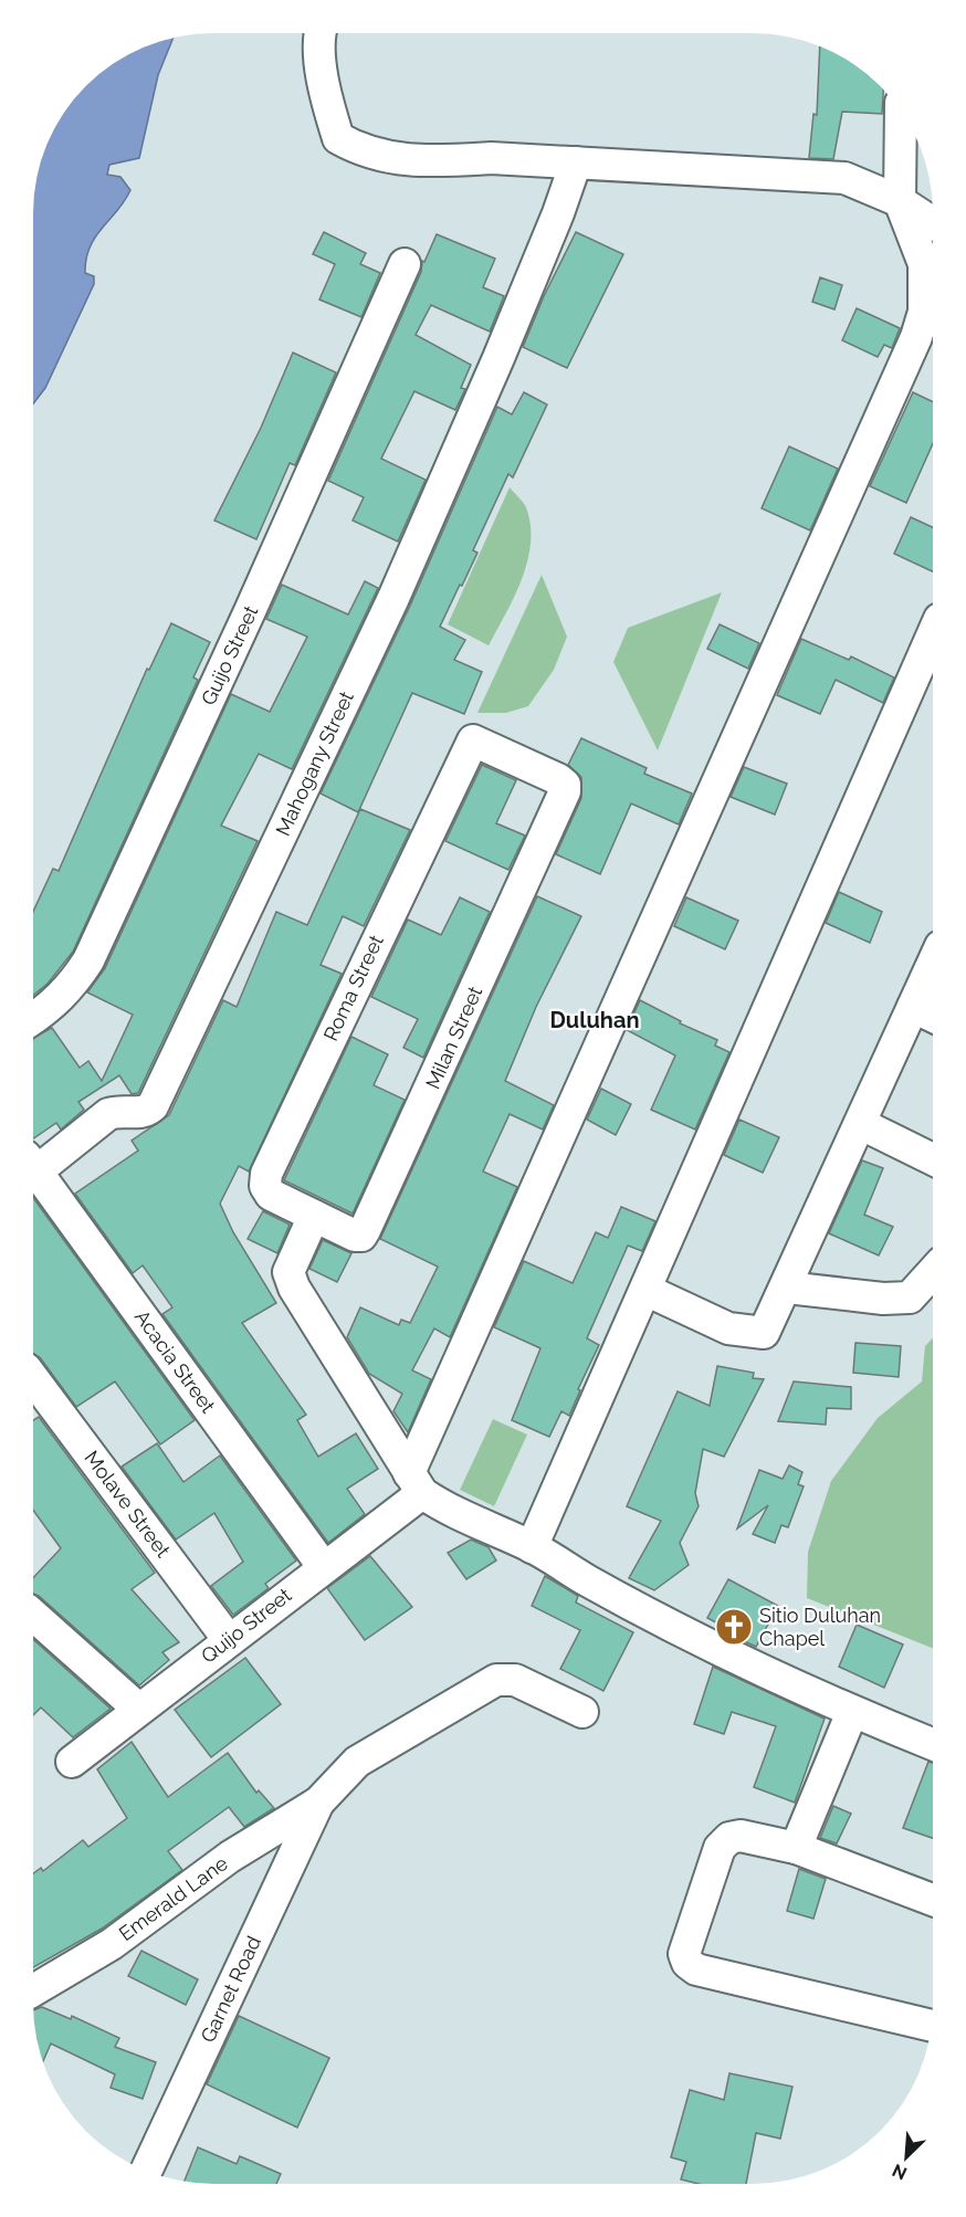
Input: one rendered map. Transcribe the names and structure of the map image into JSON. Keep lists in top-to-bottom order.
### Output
{
  "streets": {
    "street": [
      "Guijo Street",
      "Mahogany Street",
      "Roma Street",
      "Milan Street",
      "Acacia Street",
      "Molave Street",
      "Quijo Street",
      "Emerald Lane",
      "Garnet Road"
    ]
  },
  "crossings": [
    ["Roma Street", "Milan Street"],
    ["Acacia Street", "Quijo Street"],
    ["Molave Street", "Quijo Street"],
    ["Emerald Lane", "Garnet Road"]
  ],
  "districts": ["Duluhan"],
  "places": {
    "church": ["Sitio Duluhan Chapel"]
  },
  "north": "bottom left"
}
